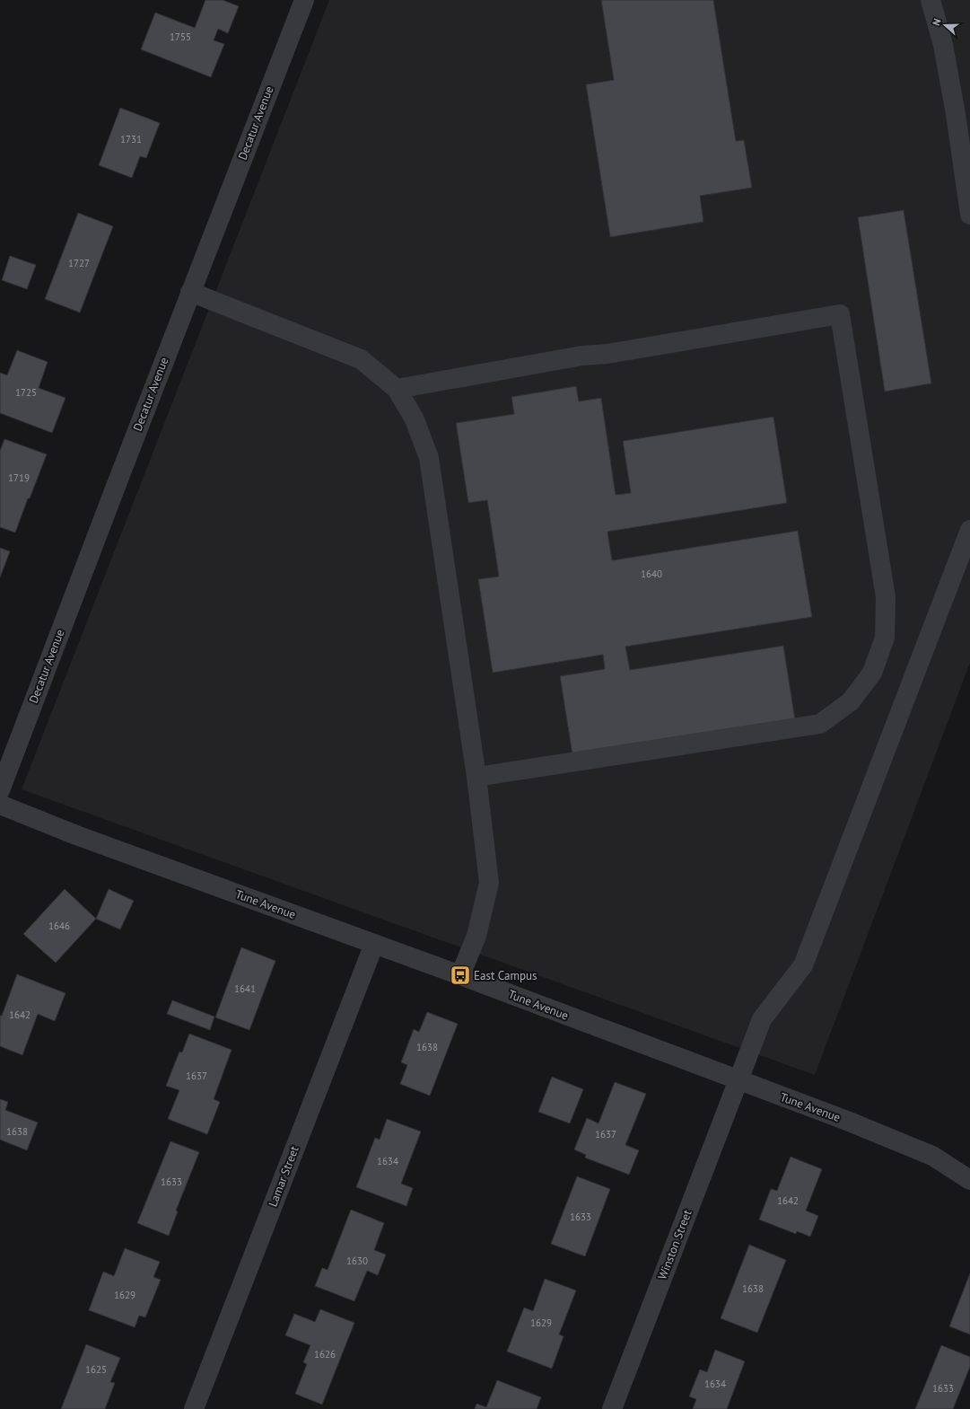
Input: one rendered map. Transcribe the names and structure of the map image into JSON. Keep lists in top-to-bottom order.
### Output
{
  "streets": {
    "street": [
      "Decatur Avenue",
      "Tune Avenue",
      "Lamar Street",
      "Winston Street"
    ]
  },
  "crossings": [
    ["Tune Avenue", "Lamar Street"],
    ["Tune Avenue", "Winston Street"]
  ],
  "places": {
    "bus stop": ["East Campus"]
  },
  "house_numbers": [
    "1755",
    "1731",
    "1727",
    "1725",
    "1719",
    "1640",
    "1646",
    "1641",
    "1642",
    "1638",
    "1637",
    "1638",
    "1637",
    "1634",
    "1633",
    "1642",
    "1633",
    "1630",
    "1638",
    "1629",
    "1629",
    "1626",
    "1625",
    "1634",
    "1633"
  ],
  "north": "left"
}
